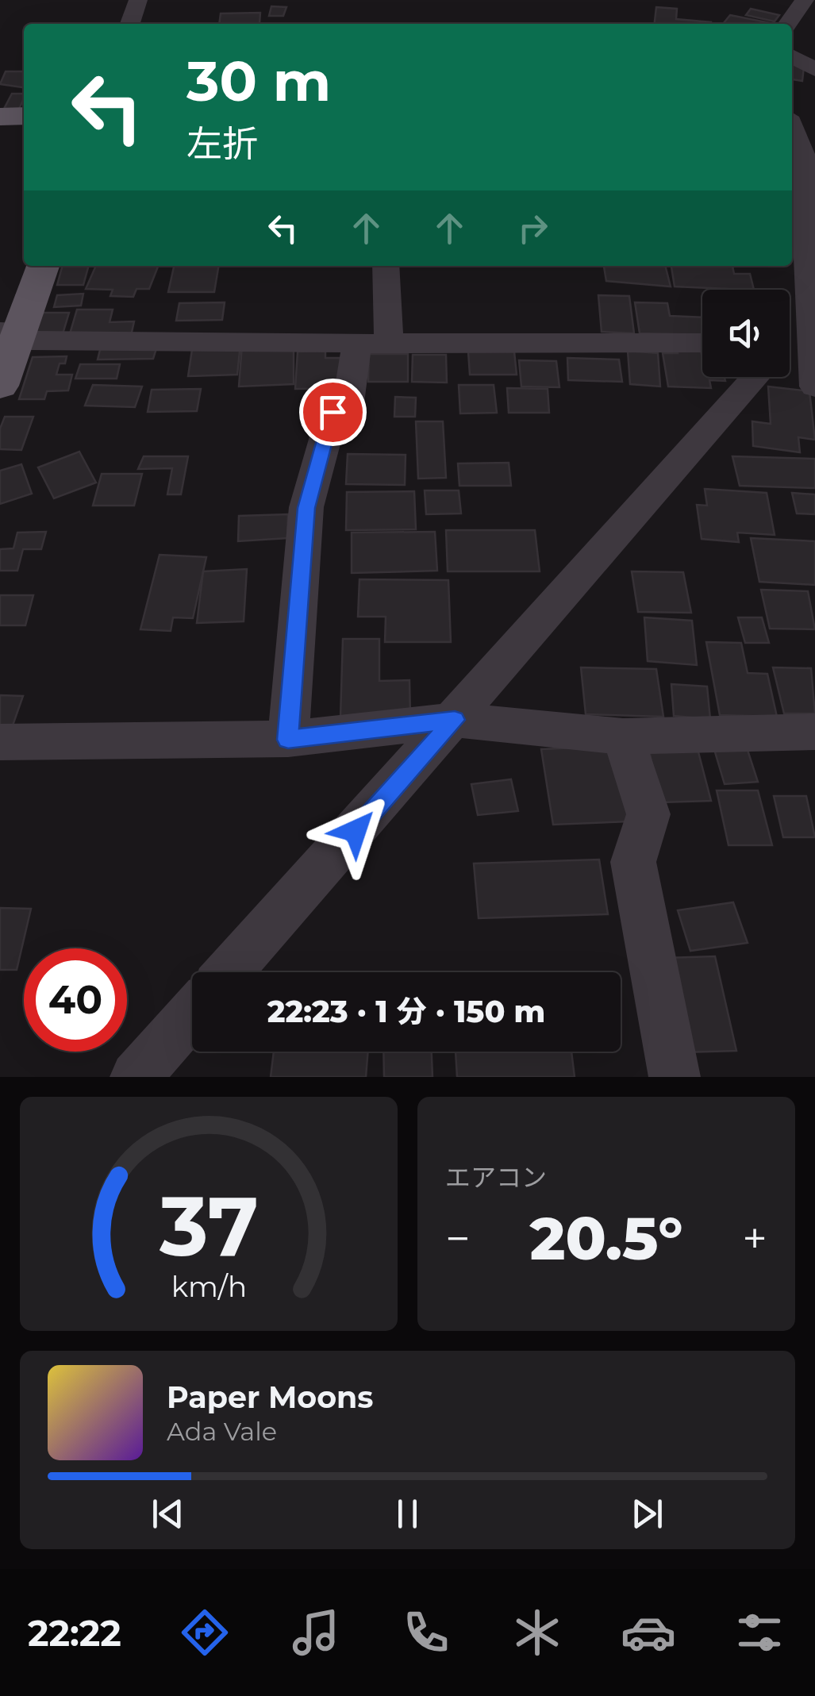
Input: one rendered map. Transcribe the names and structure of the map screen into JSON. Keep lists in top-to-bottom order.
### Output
{
  "page": {
    "turn": ["30 m", "左折"],
    "limit": "40",
    "trip": "22:23 · 1 分 · 150 m",
    "tile": "エアコン",
    "heat": ["−", "20.5°", "+"],
    "song": ["Paper Moons", "Ada Vale"],
    "tabs": "22:22",
    "gauge": ["37", "km/h"]
  }
}
